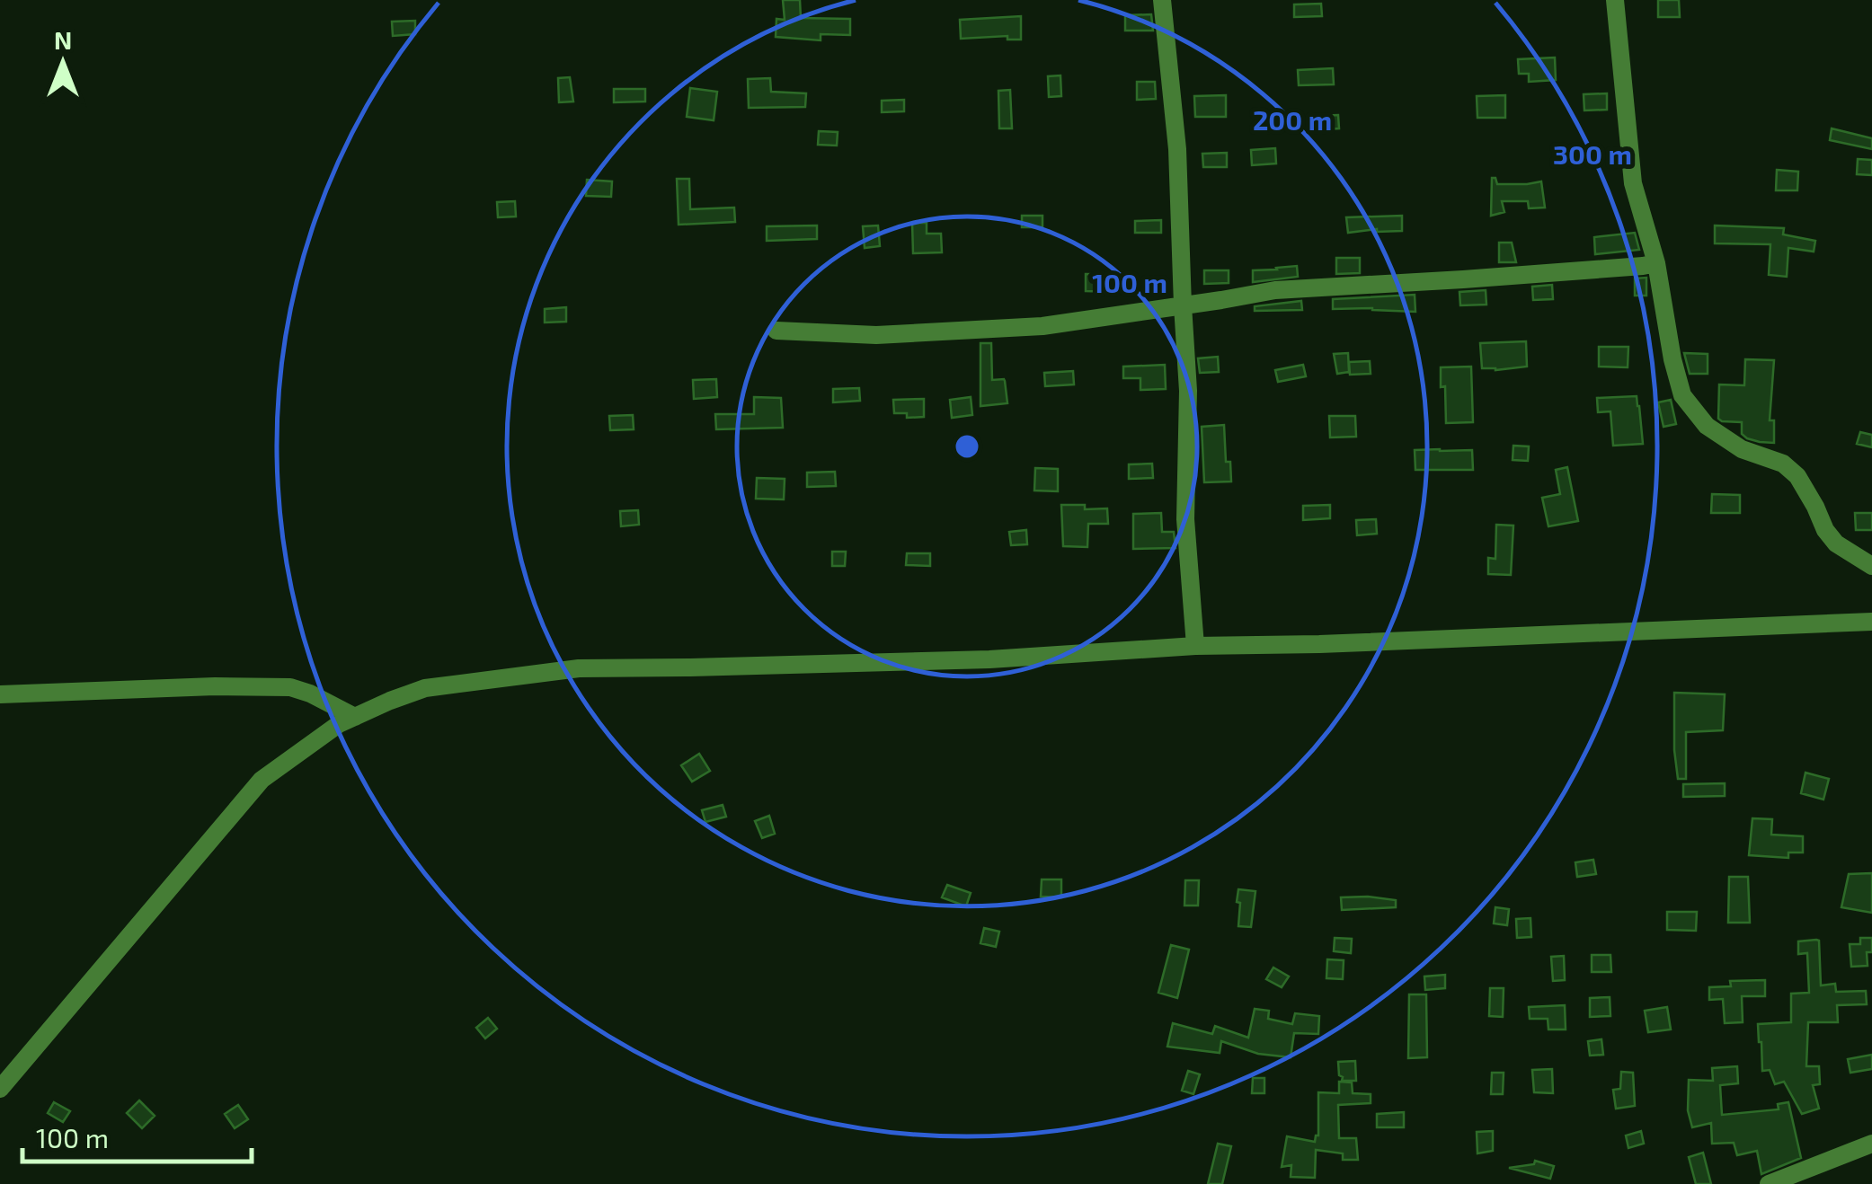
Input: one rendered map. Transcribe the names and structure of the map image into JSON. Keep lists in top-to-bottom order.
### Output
{
  "scale_bar": "100 m",
  "north": "top",
  "rings": ["200 m", "300 m", "100 m"]
}
